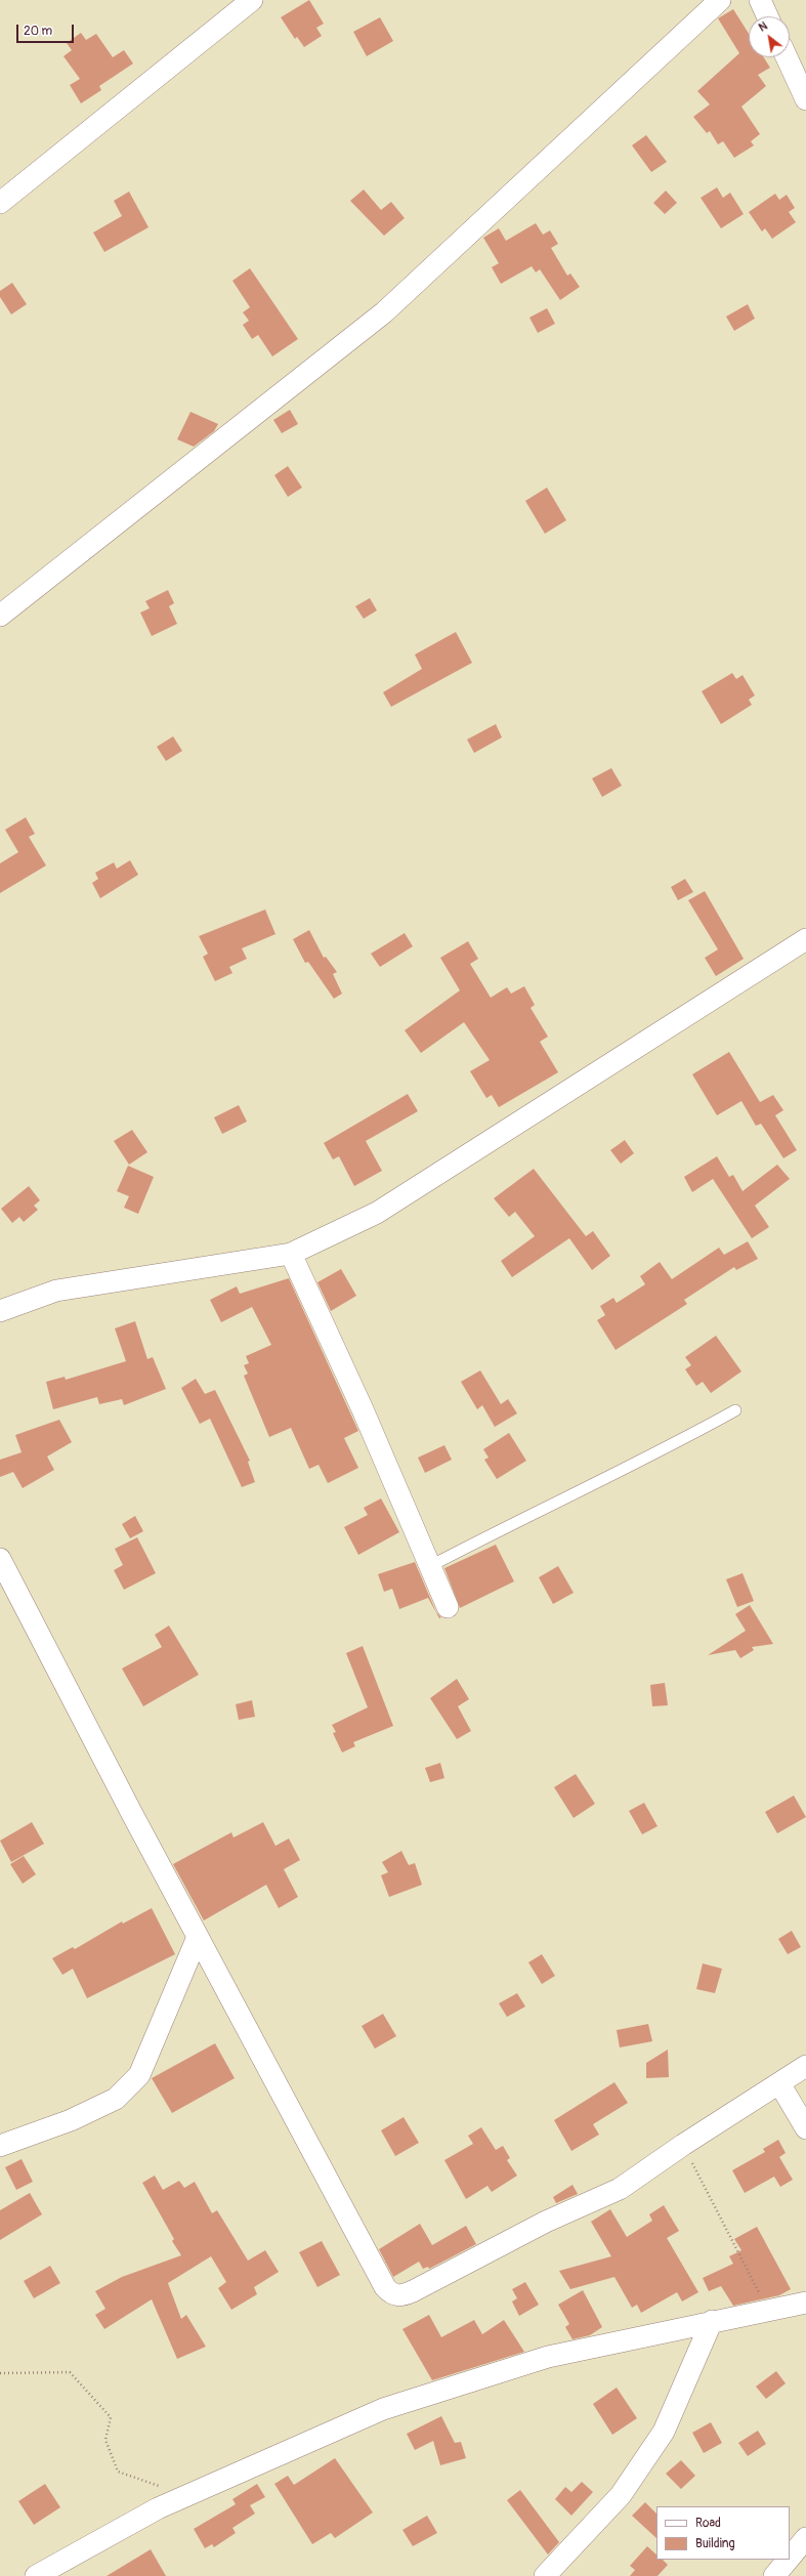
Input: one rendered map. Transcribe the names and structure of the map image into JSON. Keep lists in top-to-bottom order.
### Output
{
  "legend": ["Road", "Building"],
  "scale_bar": "20 m",
  "north": "top left"
}
